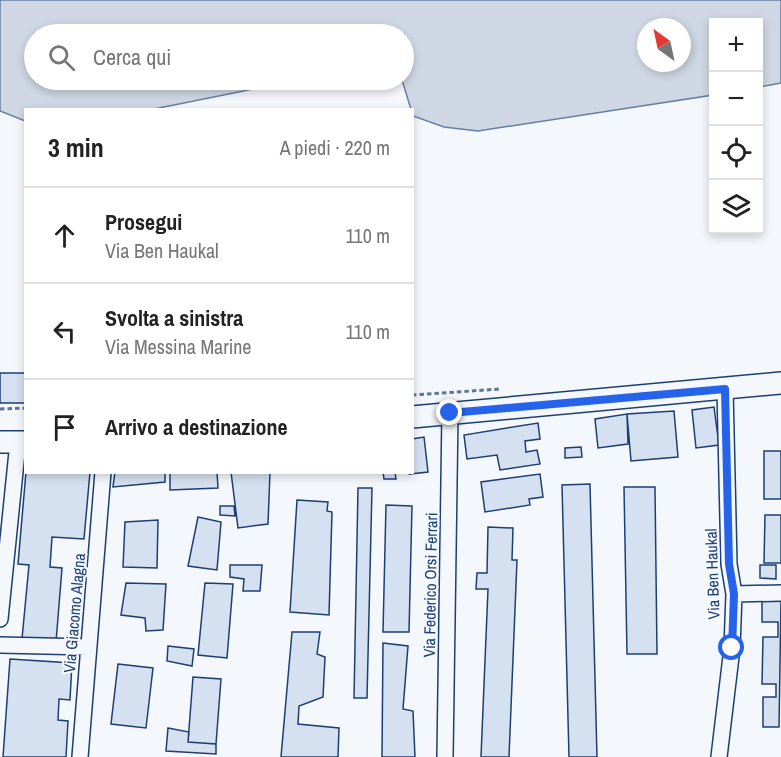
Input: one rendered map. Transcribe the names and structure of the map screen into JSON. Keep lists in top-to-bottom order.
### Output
{
  "streets": {
    "street": ["Via Ben Haukal", "Via Federico Orsi Ferrari", "Via Giacomo Alagna"]
  },
  "north": "top left",
  "page": {
    "map_buttons": ["+", "−"],
    "search": "Cerca qui",
    "heading": ["3 min", "A piedi · 220 m"],
    "list": [
      ["Prosegui", "Via Ben Haukal", "110 m"],
      ["Svolta a sinistra", "Via Messina Marine", "110 m"],
      "Arrivo a destinazione"
    ]
  }
}
